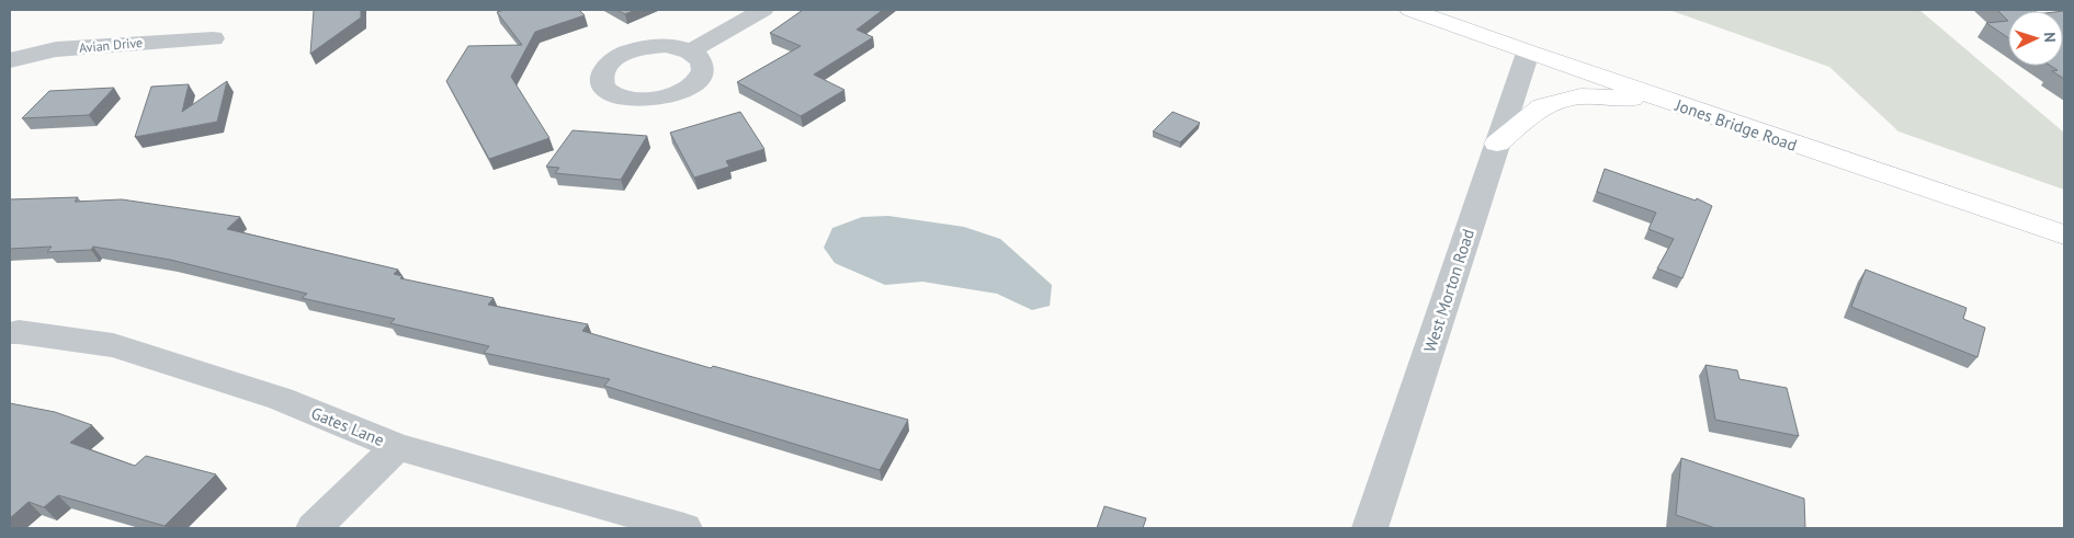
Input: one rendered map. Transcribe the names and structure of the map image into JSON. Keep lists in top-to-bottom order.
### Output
{
  "streets": {
    "main road": ["Jones Bridge Road"],
    "street": ["Avian Drive", "West Morton Road", "Gates Lane"]
  },
  "crossings": [
    ["Jones Bridge Road", "West Morton Road"]
  ],
  "north": "right"
}
